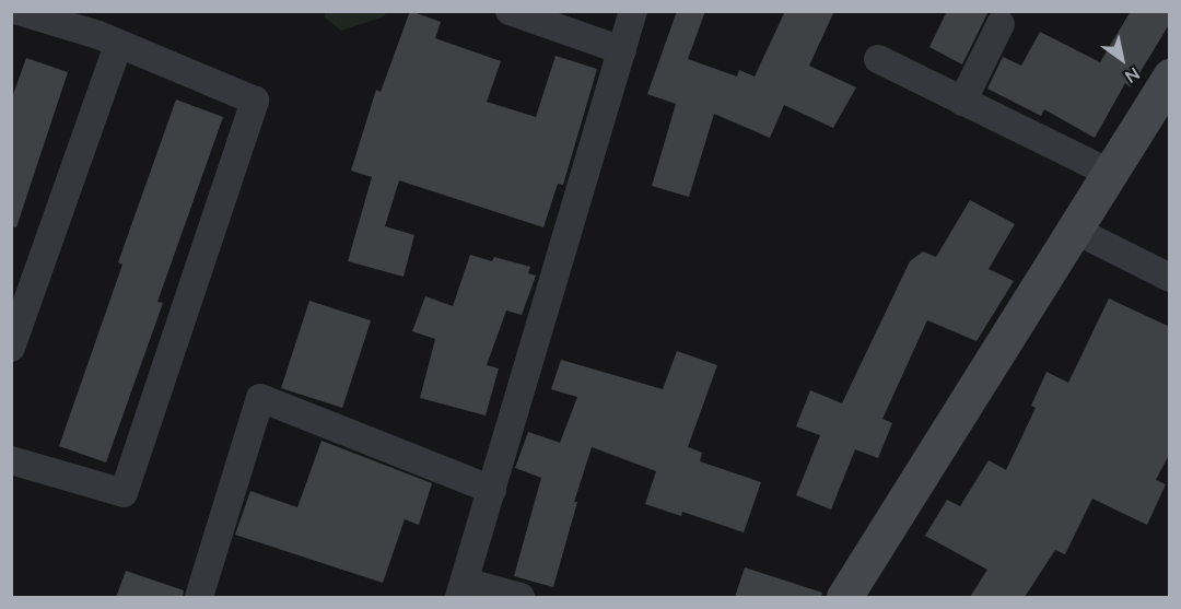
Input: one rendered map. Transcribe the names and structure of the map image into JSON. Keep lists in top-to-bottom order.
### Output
{
  "north": "bottom right"
}
